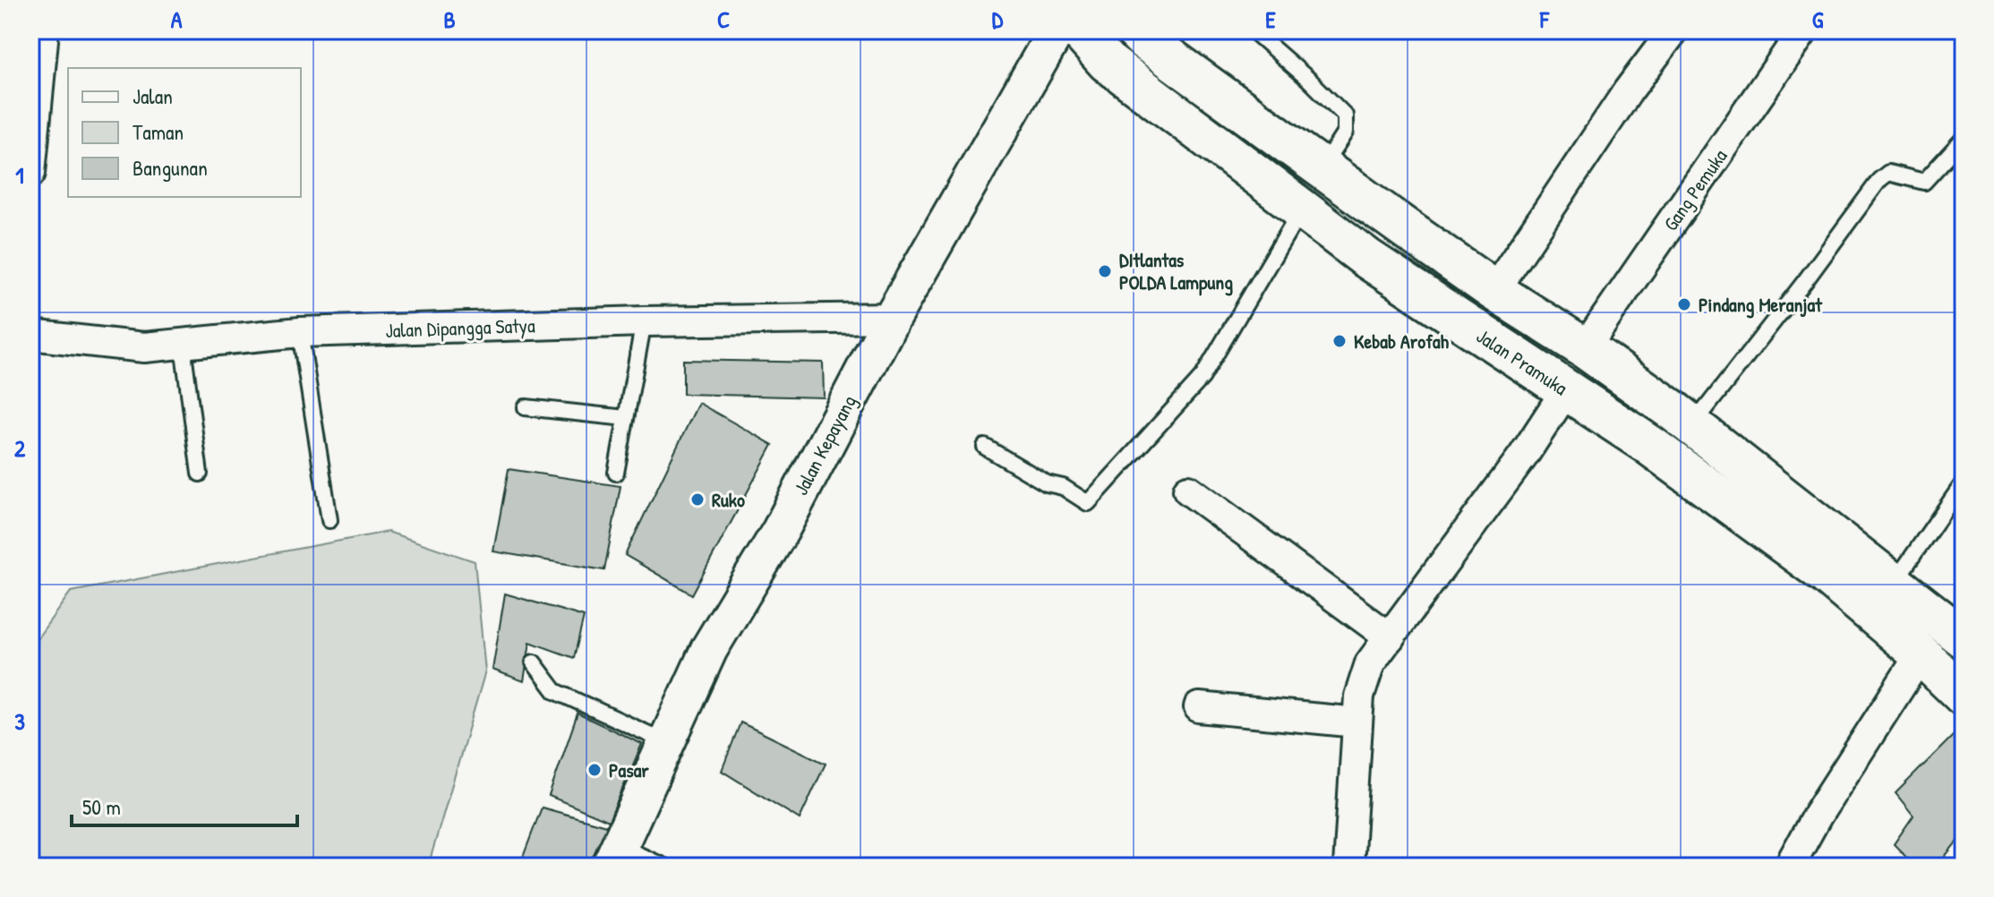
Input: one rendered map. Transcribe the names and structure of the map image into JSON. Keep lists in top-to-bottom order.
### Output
{
  "streets": {
    "main road": ["Jalan Pramuka"],
    "street": ["Gang Pemuka", "Jalan Dipangga Satya", "Jalan Kepayang"]
  },
  "crossings": [
    ["Jalan Dipangga Satya", "Jalan Kepayang"]
  ],
  "places": [
    "DItlantas POLDA Lampung",
    "Pindang Meranjat",
    "Kebab Arofah",
    "Ruko",
    "Pasar"
  ],
  "legend": ["Jalan", "Taman", "Bangunan"],
  "scale_bar": "50 m",
  "grid": {
    "columns": [
      "A",
      "B",
      "C",
      "D",
      "E",
      "F",
      "G"
    ],
    "rows": ["1", "2", "3"]
  }
}
